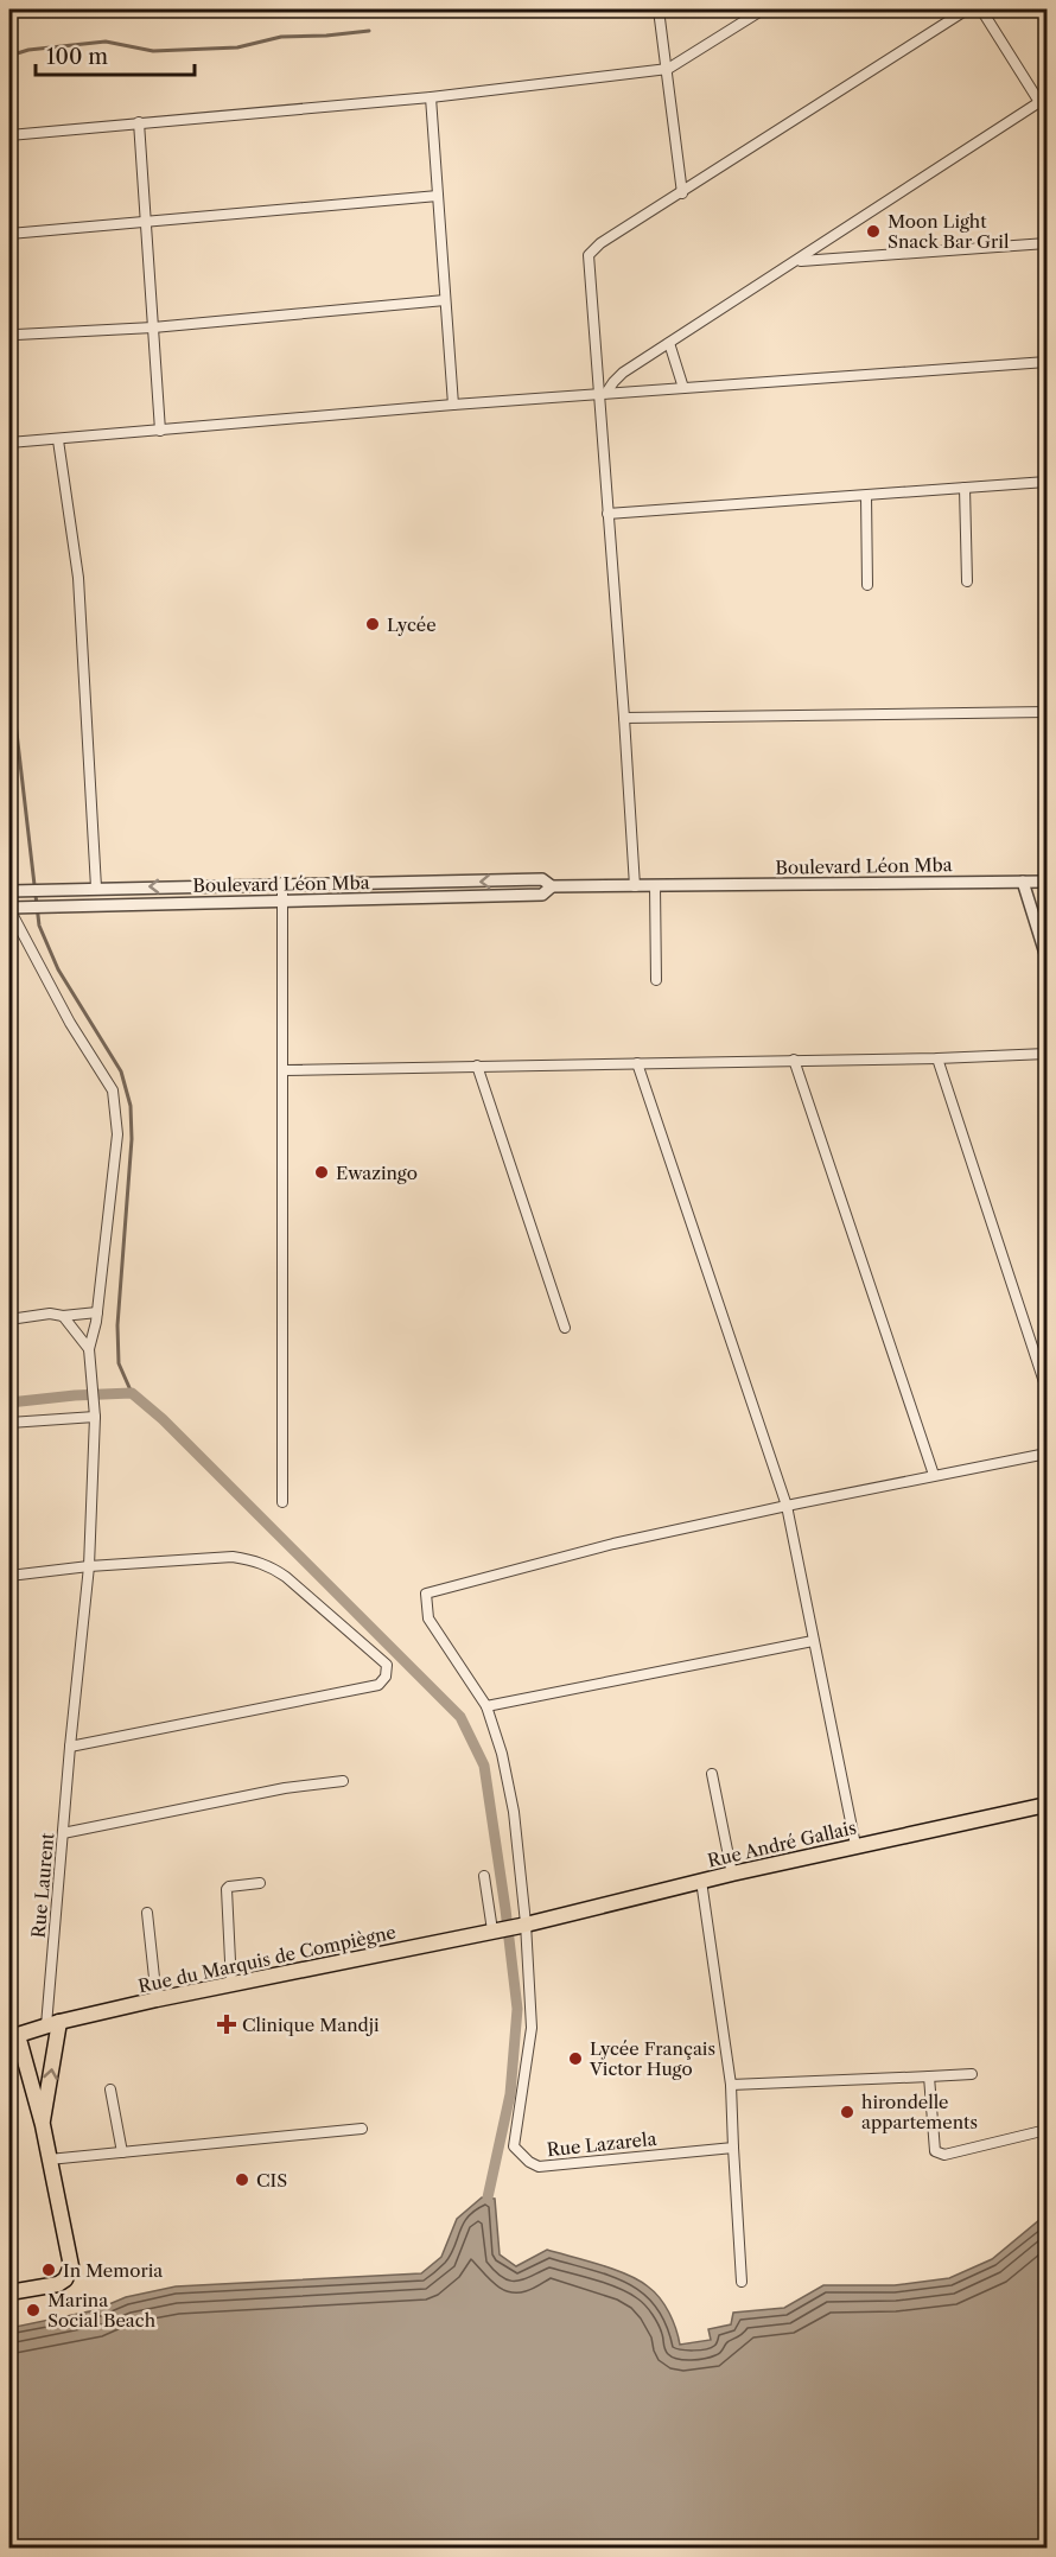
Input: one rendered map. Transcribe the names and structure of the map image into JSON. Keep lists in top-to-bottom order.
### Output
{
  "streets": {
    "main road": ["Rue André Gallais", "Rue du Marquis de Compiègne"],
    "street": ["Boulevard Léon Mba", "Rue Laurent", "Rue Lazarela"]
  },
  "crossings": [
    ["Boulevard Léon Mba", "Rue Laurent"],
    ["Rue André Gallais", "Rue du Marquis de Compiègne"],
    ["Rue André Gallais", "Rue Lazarela"],
    ["Rue Laurent", "Rue du Marquis de Compiègne"],
    ["Rue du Marquis de Compiègne", "Rue Lazarela"]
  ],
  "places": {
    "other": [
      "Moon Light Snack Bar Gril",
      "Lycée",
      "Ewazingo",
      "Lycée Français Victor Hugo",
      "hirondelle appartements",
      "CIS",
      "In Memoria",
      "Marina Social Beach"
    ],
    "health": ["Clinique Mandji"]
  },
  "scale_bar": "100 m"
}
